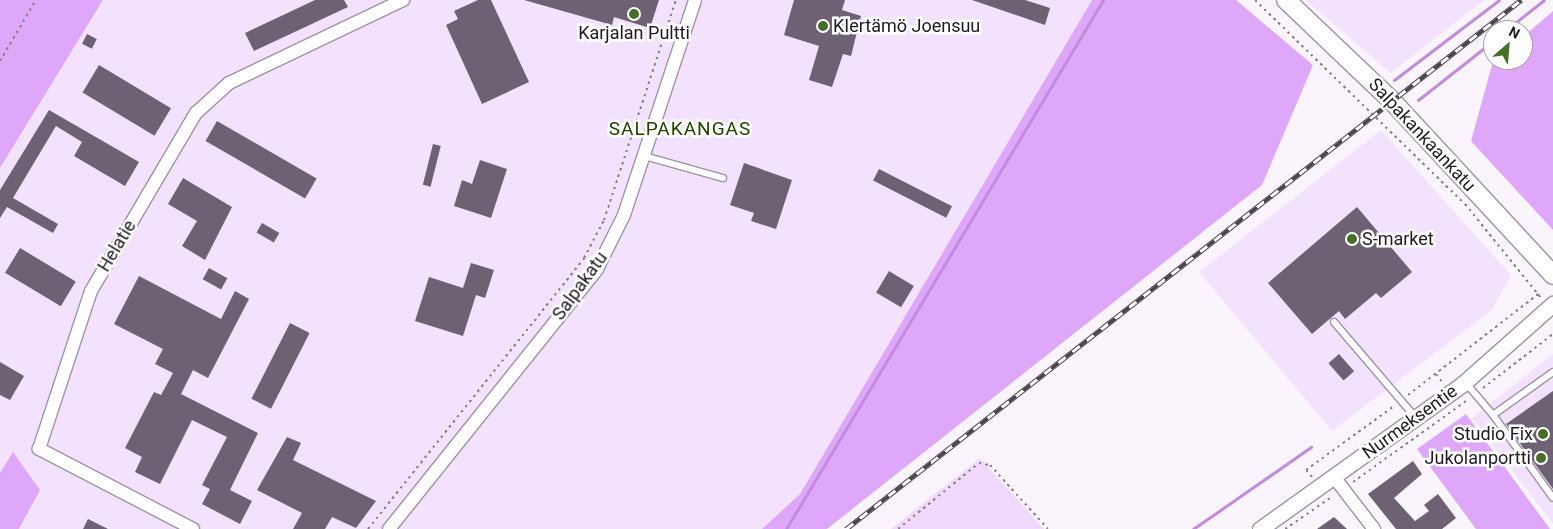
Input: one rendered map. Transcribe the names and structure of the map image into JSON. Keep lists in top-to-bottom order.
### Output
{
  "streets": {
    "main road": ["Salpakankaankatu"],
    "street": ["Helatie", "Salpakatu", "Nurmeksentie"]
  },
  "districts": ["SALPAKANGAS"],
  "places": [
    "Karjalan Pultti",
    "KIertämö Joensuu",
    "S-market",
    "Studio Fix",
    "Jukolanportti"
  ],
  "north": "top right"
}
